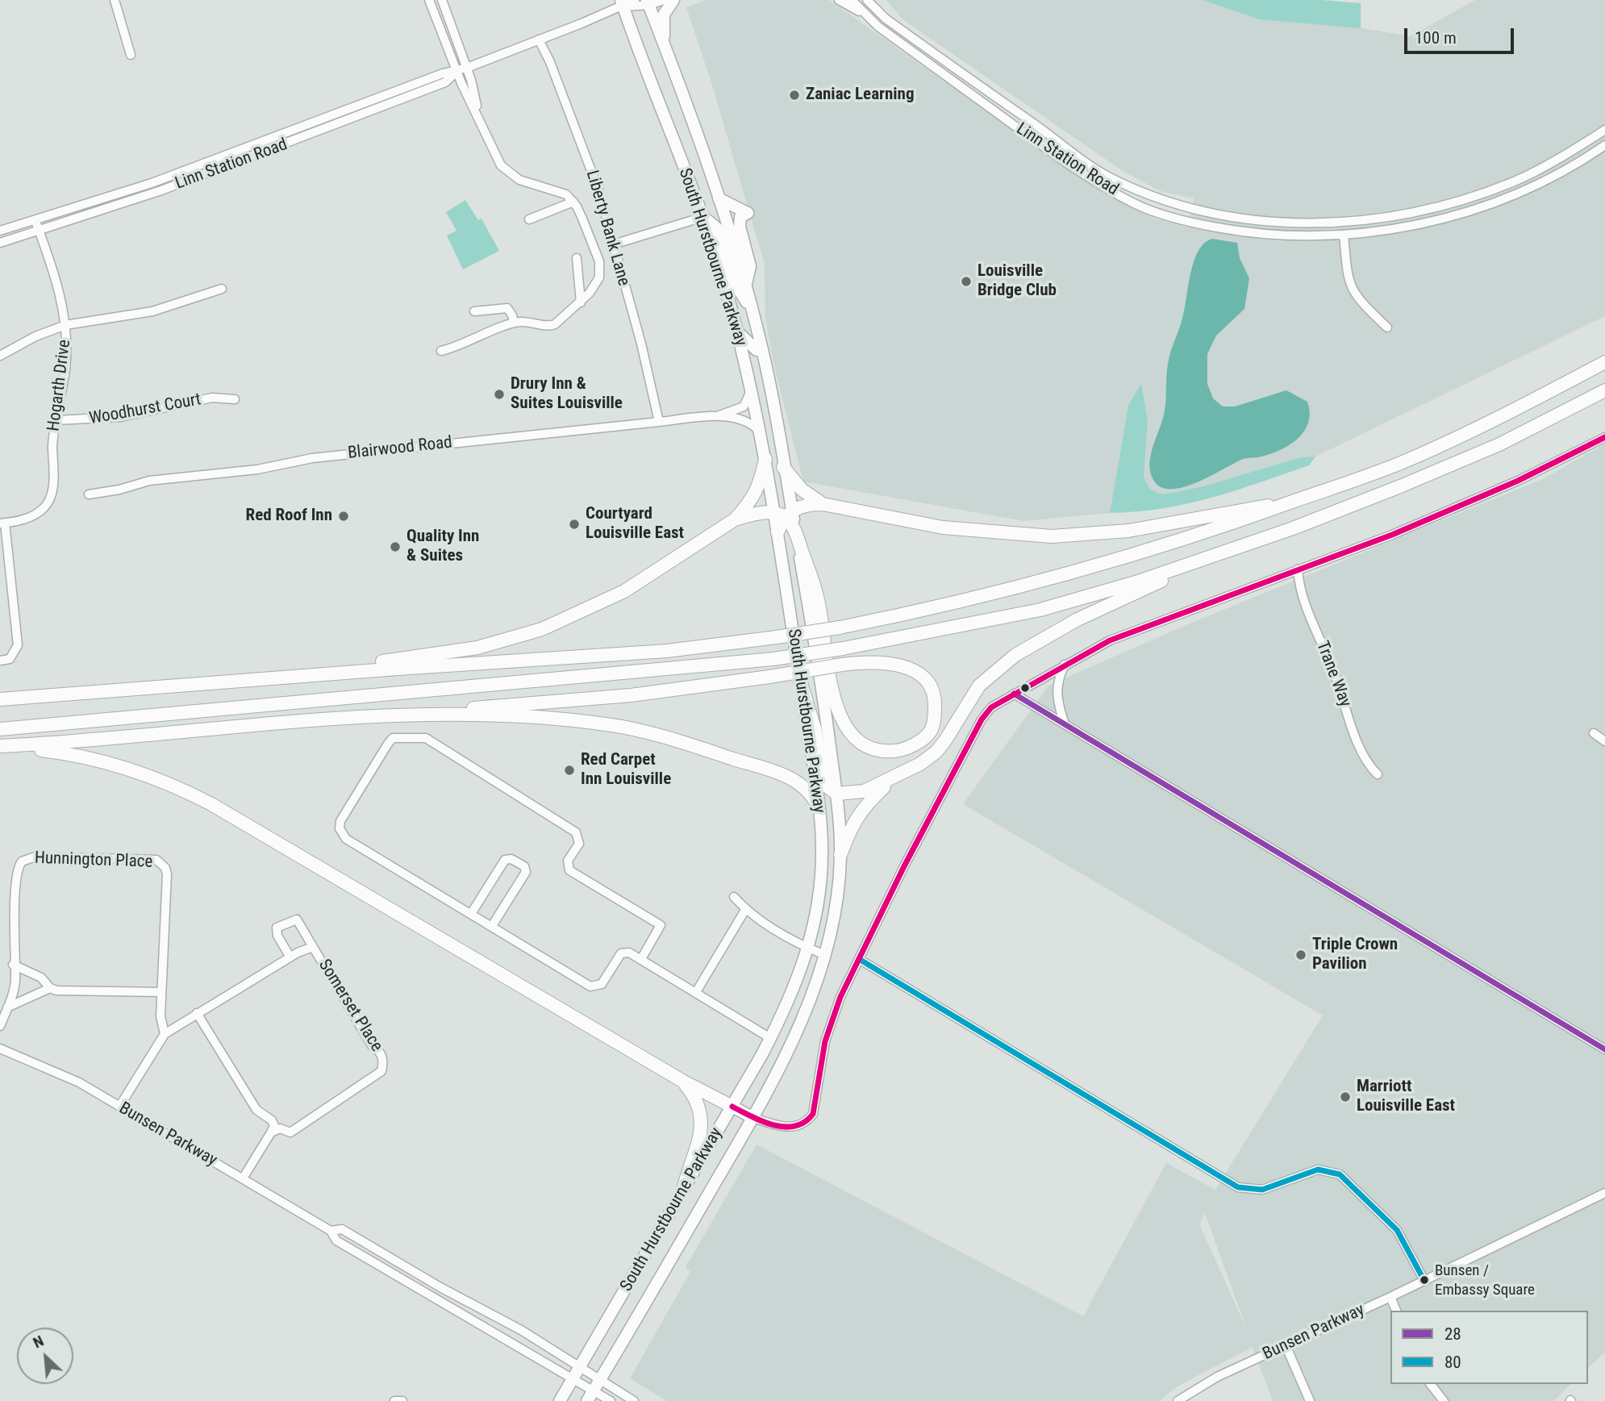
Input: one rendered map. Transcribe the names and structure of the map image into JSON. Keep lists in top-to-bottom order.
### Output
{
  "streets": {
    "main road": ["South Hurstbourne Parkway"],
    "street": [
      "Linn Station Road",
      "Liberty Bank Lane",
      "Hogarth Drive",
      "Woodhurst Court",
      "Blairwood Road",
      "Trane Way",
      "Hunnington Place",
      "Somerset Place",
      "Bunsen Parkway"
    ]
  },
  "crossings": [
    ["Linn Station Road", "Liberty Bank Lane"],
    ["Linn Station Road", "South Hurstbourne Parkway"],
    ["Linn Station Road", "Hogarth Drive"],
    ["Liberty Bank Lane", "Blairwood Road"],
    ["South Hurstbourne Parkway", "Blairwood Road"],
    ["South Hurstbourne Parkway", "Bunsen Parkway"],
    ["Hogarth Drive", "Woodhurst Court"],
    ["Hunnington Place", "Somerset Place"],
    ["Somerset Place", "Bunsen Parkway"]
  ],
  "places": [
    "Zaniac Learning",
    "Louisville Bridge Club",
    "Drury Inn & Suites Louisville",
    "Red Roof Inn",
    "Courtyard Louisville East",
    "Quality Inn & Suites",
    "Red Carpet Inn Louisville",
    "Triple Crown Pavilion",
    "Marriott Louisville East",
    "Bunsen / Embassy Square"
  ],
  "lines": ["transit line 28", "transit line 80"],
  "legend": ["28", "80"],
  "scale_bar": "100 m",
  "north": "top left"
}
